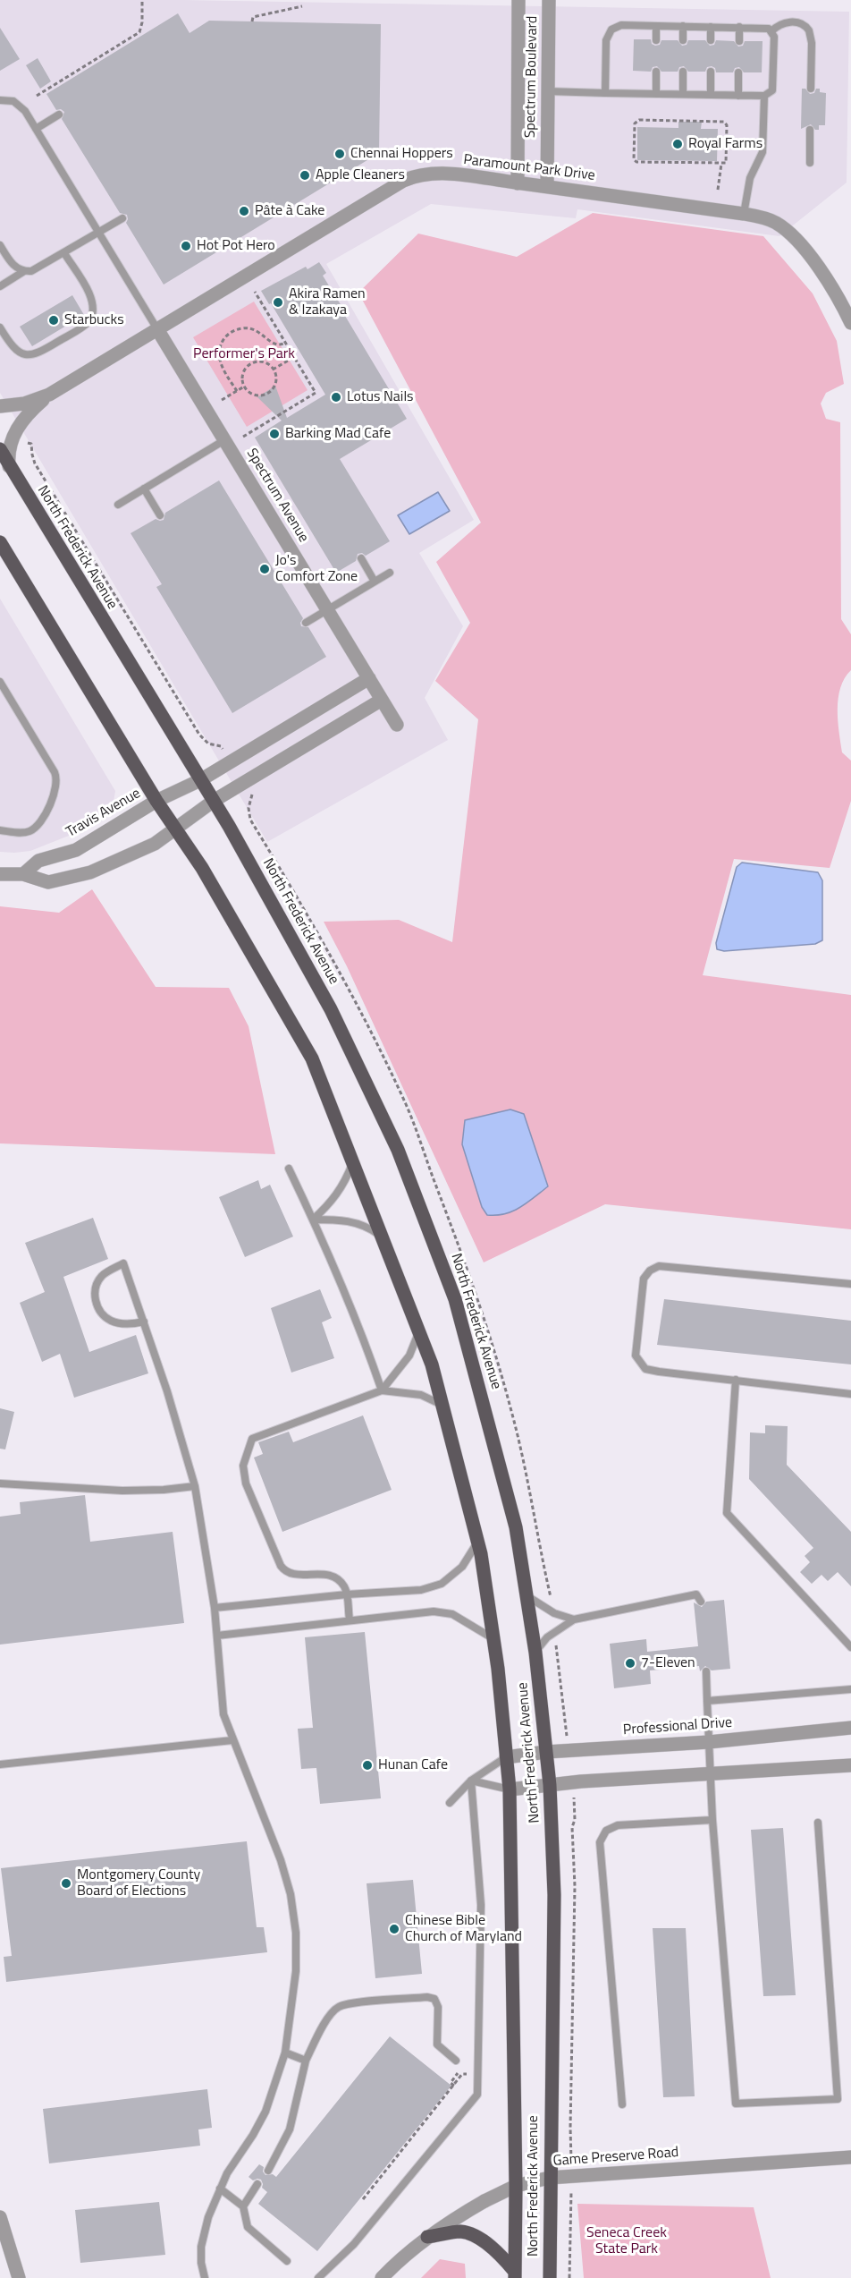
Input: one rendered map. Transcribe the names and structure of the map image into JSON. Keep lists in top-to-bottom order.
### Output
{
  "streets": {
    "main road": ["North Frederick Avenue"],
    "street": [
      "Spectrum Boulevard",
      "Paramount Park Drive",
      "Spectrum Avenue",
      "Travis Avenue",
      "Professional Drive",
      "Game Preserve Road"
    ]
  },
  "crossings": [
    ["Spectrum Boulevard", "Paramount Park Drive"],
    ["Paramount Park Drive", "Spectrum Avenue"],
    ["Paramount Park Drive", "North Frederick Avenue"],
    ["North Frederick Avenue", "Travis Avenue"],
    ["North Frederick Avenue", "Professional Drive"],
    ["North Frederick Avenue", "Game Preserve Road"]
  ],
  "parks": ["Performer's Park", "Seneca Creek State Park"],
  "places": [
    "Royal Farms",
    "Chennai Hoppers",
    "Apple Cleaners",
    "Pâte à Cake",
    "Hot Pot Hero",
    "Akira Ramen & Izakaya",
    "Starbucks",
    "Lotus Nails",
    "Barking Mad Cafe",
    "Jo's Comfort Zone",
    "7-Eleven",
    "Hunan Cafe",
    "Montgomery County Board of Elections",
    "Chinese Bible Church of Maryland"
  ]
}
